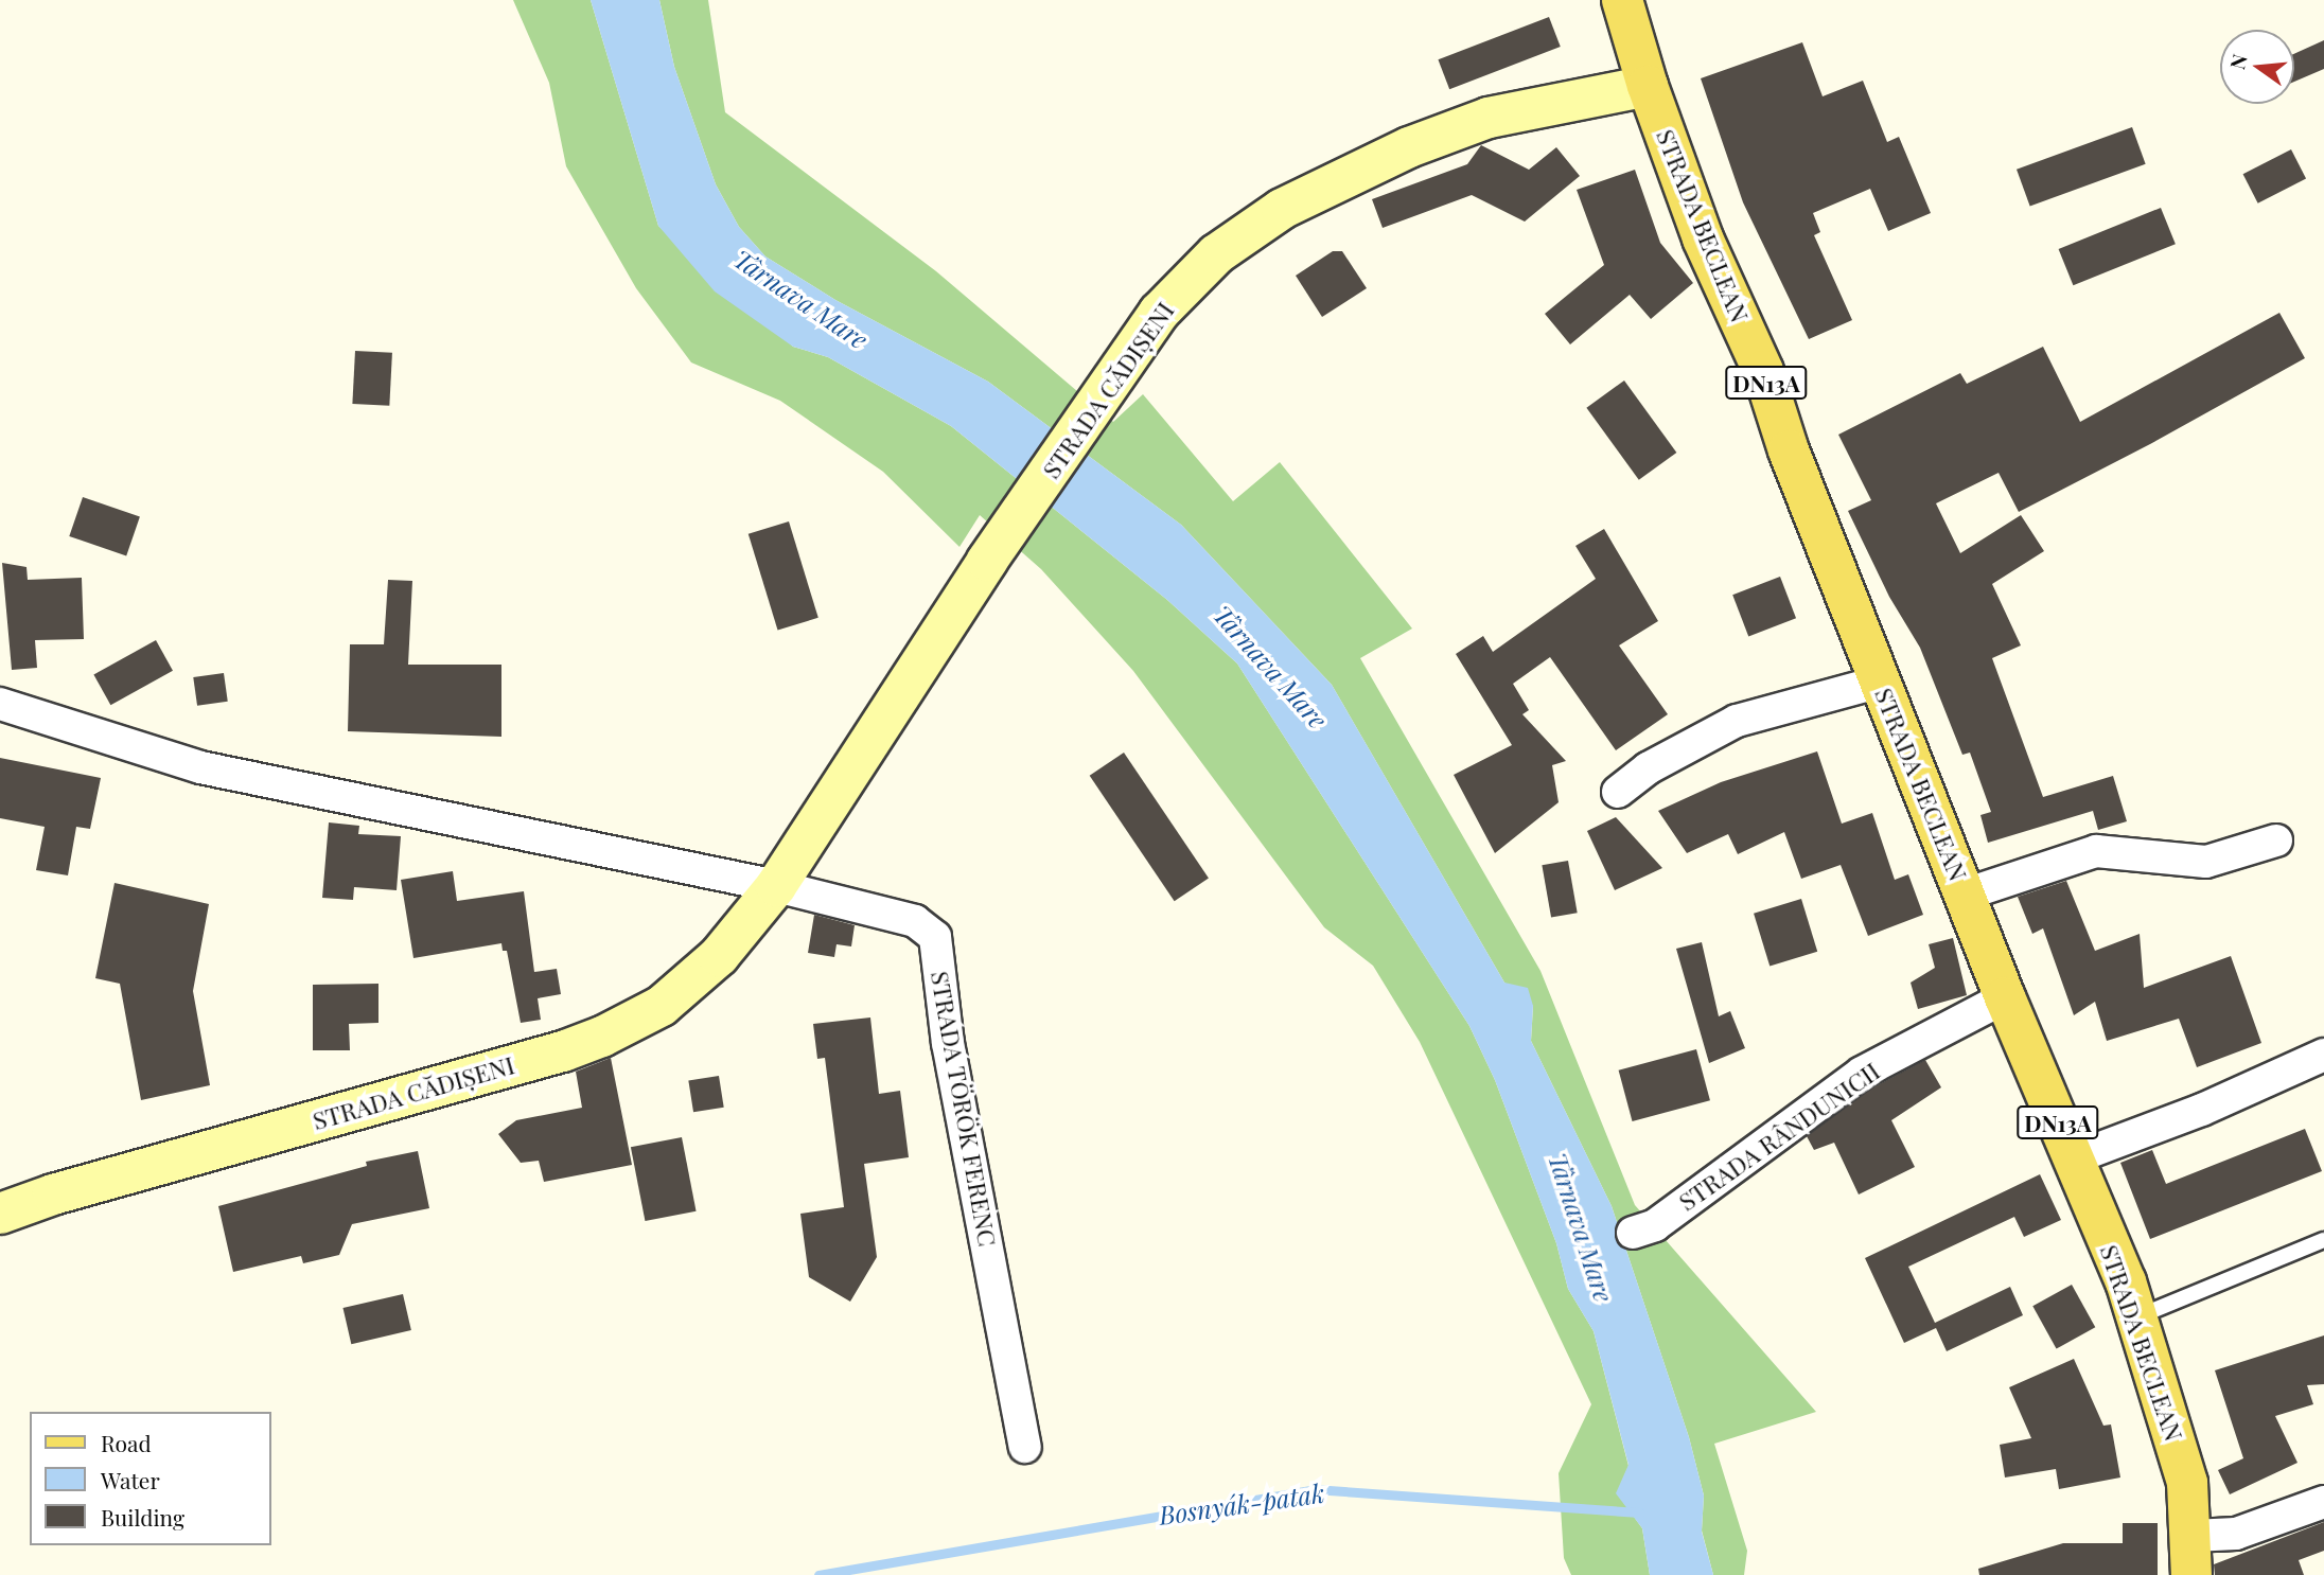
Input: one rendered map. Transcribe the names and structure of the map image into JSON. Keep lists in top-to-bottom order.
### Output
{
  "streets": {
    "main road": ["STRADA BECLEAN", "DN13A", "STRADA CĂDIȘENI"],
    "street": ["STRADA TÖRÖK FERENC", "STRADA RÂNDUNICII"]
  },
  "crossings": [
    ["STRADA BECLEAN", "STRADA CĂDIȘENI"],
    ["STRADA BECLEAN", "STRADA RÂNDUNICII"],
    ["STRADA CĂDIȘENI", "STRADA TÖRÖK FERENC"]
  ],
  "water": ["Târnava Mare", "Bosnyák-patak"],
  "legend": ["Road", "Water", "Building"],
  "north": "left"
}
